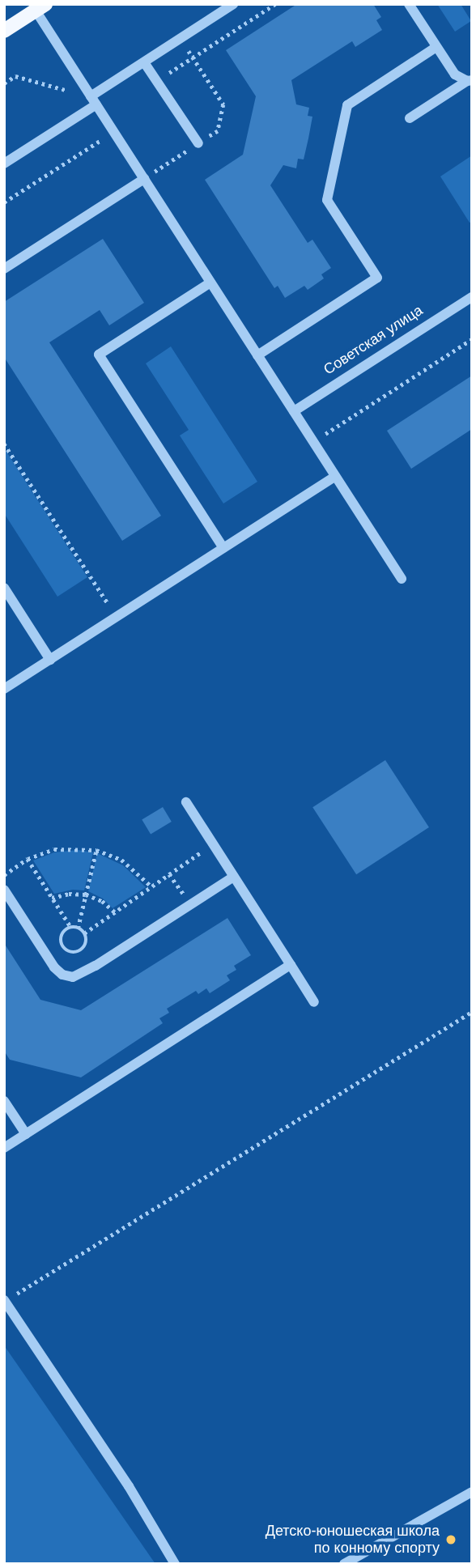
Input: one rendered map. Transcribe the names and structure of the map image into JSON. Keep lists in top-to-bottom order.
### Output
{
  "streets": {
    "lane": ["Советская улица"]
  },
  "places": ["Детско-юношеская школа по конному спорту"]
}
